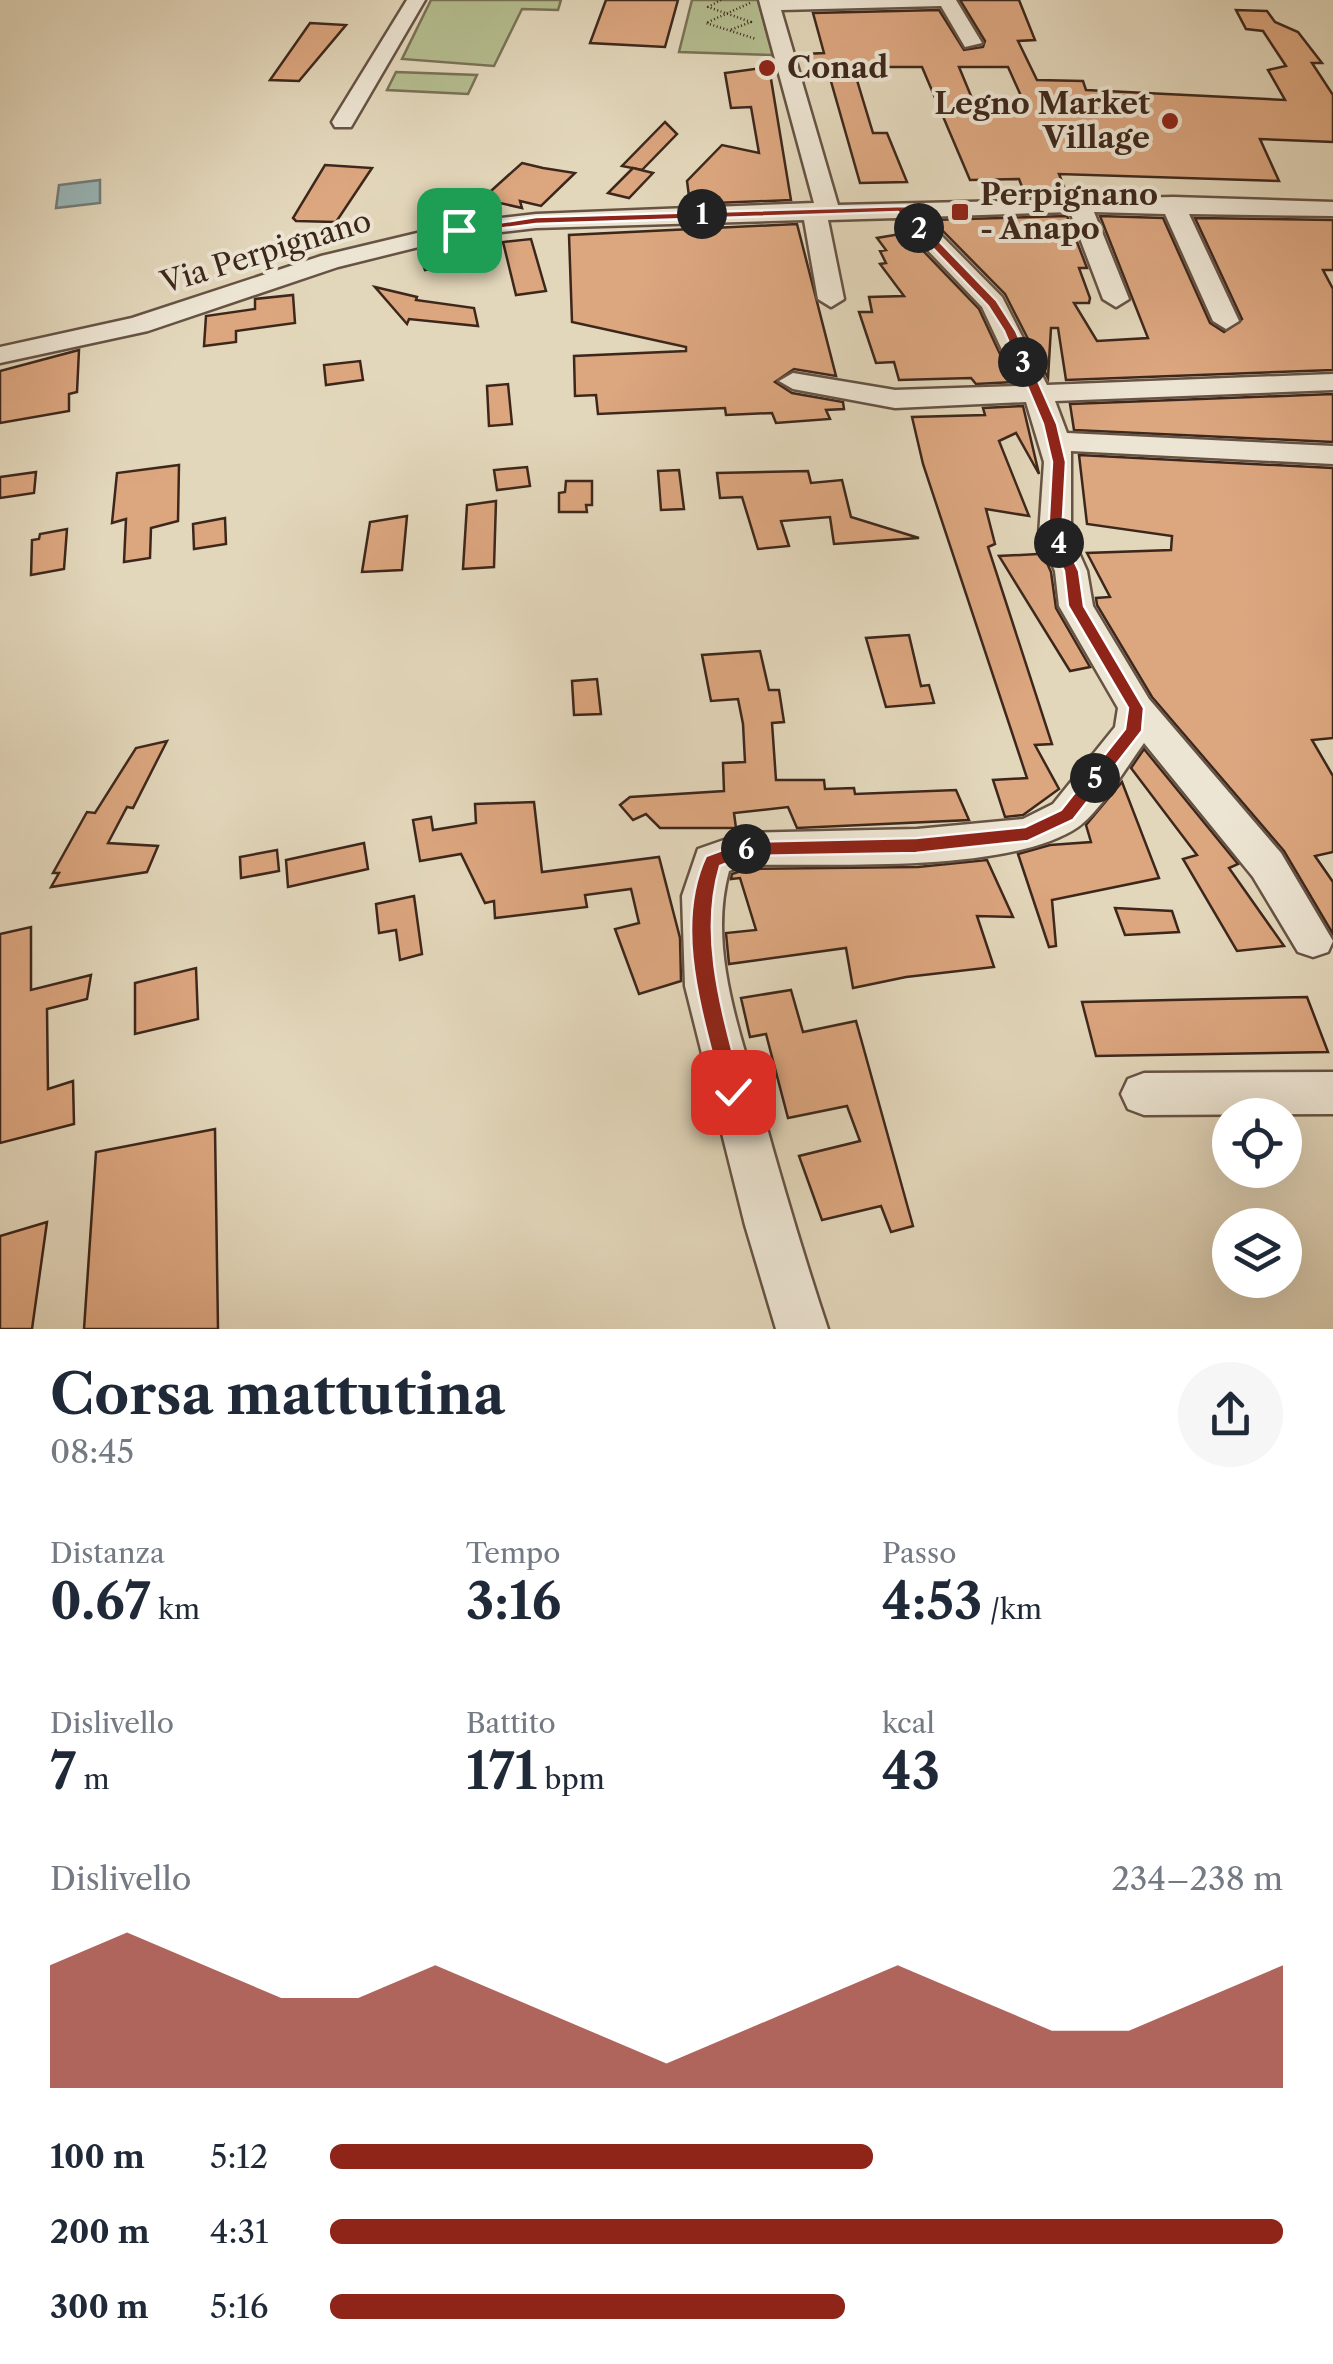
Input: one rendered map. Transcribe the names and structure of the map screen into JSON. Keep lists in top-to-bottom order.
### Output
{
  "streets": {
    "street": ["Via Perpignano"]
  },
  "places": {
    "other": ["Conad", "Legno Market Village"],
    "transit": ["Perpignano - Anapo"]
  },
  "page": {
    "pins": [
      "1",
      "2",
      "3",
      "4",
      "5",
      "6"
    ],
    "heading": ["Corsa mattutina", "08:45"],
    "stats": [
      ["Distanza", "0.67 km"],
      ["Tempo", "3:16"],
      ["Passo", "4:53 /km"],
      ["Dislivello", "7 m"],
      ["Battito", "171 bpm"],
      ["kcal", "43"]
    ],
    "chart": ["Dislivello", "234–238 m"],
    "list": [
      {
        "name": "100 m",
        "note": "5:12"
      },
      {
        "name": "200 m",
        "note": "4:31"
      },
      {
        "name": "300 m",
        "note": "5:16"
      }
    ]
  }
}
